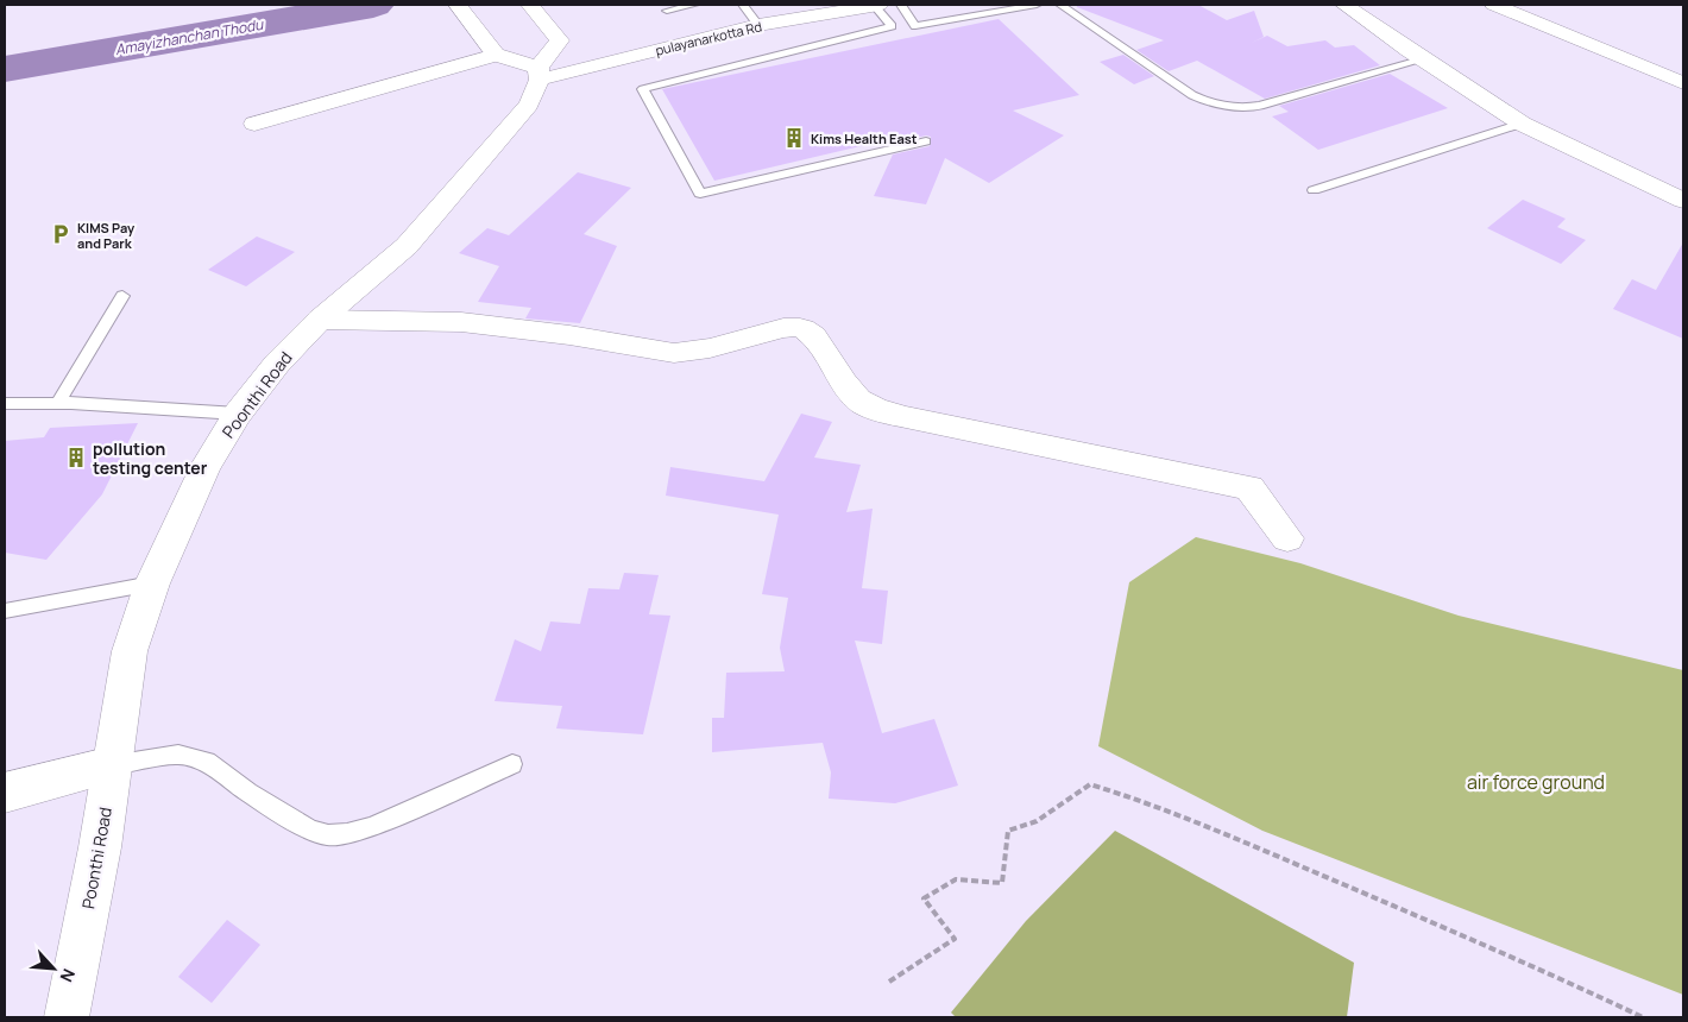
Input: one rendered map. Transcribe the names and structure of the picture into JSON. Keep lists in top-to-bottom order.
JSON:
{
  "streets": {
    "street": ["pulayanarkotta Rd", "Poonthi Road"]
  },
  "crossings": [
    ["pulayanarkotta Rd", "Poonthi Road"]
  ],
  "water": ["Amayizhanchan Thodu"],
  "parks": ["air force ground"],
  "places": {
    "building": ["Kims Health East", "pollution testing center"],
    "parking": ["KIMS Pay and Park"]
  },
  "north": "bottom right"
}
